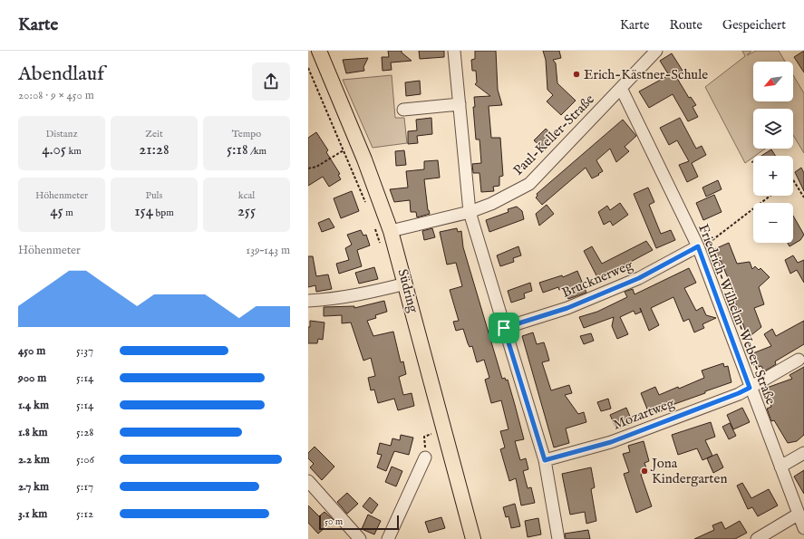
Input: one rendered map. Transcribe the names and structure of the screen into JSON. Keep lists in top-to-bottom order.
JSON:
{
  "streets": {
    "main road": ["Südring"],
    "street": [
      "Paul-Keller-Straße",
      "Brucknerweg",
      "Friedrich-Wilhelm-Weber-Straße",
      "Mozartweg"
    ]
  },
  "crossings": [
    ["Paul-Keller-Straße", "Südring"],
    ["Paul-Keller-Straße", "Friedrich-Wilhelm-Weber-Straße"],
    ["Brucknerweg", "Friedrich-Wilhelm-Weber-Straße"],
    ["Friedrich-Wilhelm-Weber-Straße", "Mozartweg"]
  ],
  "places": ["Erich-Kästner-Schule", "Jona Kindergarten"],
  "scale_bar": "50 m",
  "north": "bottom left",
  "page": {
    "header": "Karte",
    "nav": ["Karte", "Route", "Gespeichert"],
    "heading": ["Abendlauf", "20:08 · 9 × 450 m"],
    "map_buttons": ["+", "−"],
    "stats": [
      ["Distanz", "4.05 km"],
      ["Zeit", "21:28"],
      ["Tempo", "5:18 /km"],
      ["Höhenmeter", "45 m"],
      ["Puls", "154 bpm"],
      ["kcal", "255"]
    ],
    "chart": ["Höhenmeter", "139–143 m"],
    "list": [
      {
        "name": "450 m",
        "note": "5:37"
      },
      {
        "name": "900 m",
        "note": "5:14"
      },
      {
        "name": "1.4 km",
        "note": "5:14"
      },
      {
        "name": "1.8 km",
        "note": "5:28"
      },
      {
        "name": "2.2 km",
        "note": "5:06"
      },
      {
        "name": "2.7 km",
        "note": "5:17"
      },
      {
        "name": "3.1 km",
        "note": "5:12"
      }
    ],
    "scale": "50 m"
  }
}
